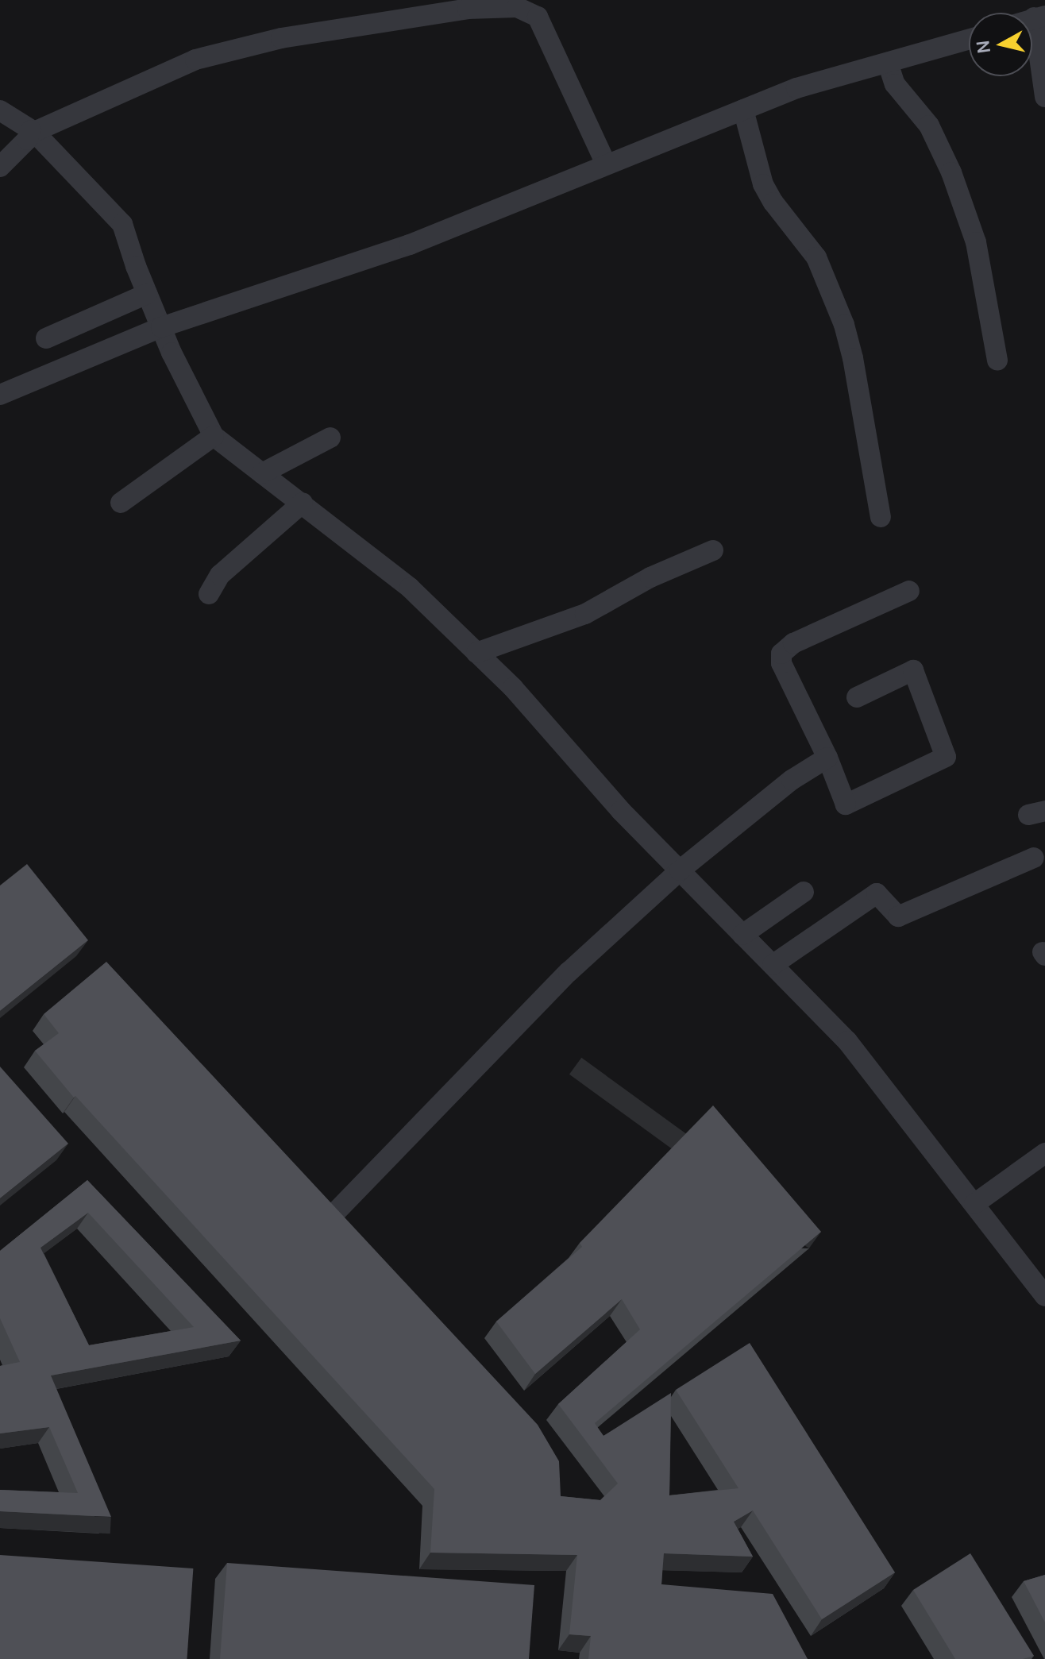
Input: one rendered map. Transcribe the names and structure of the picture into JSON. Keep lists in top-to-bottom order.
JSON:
{
  "north": "left"
}
